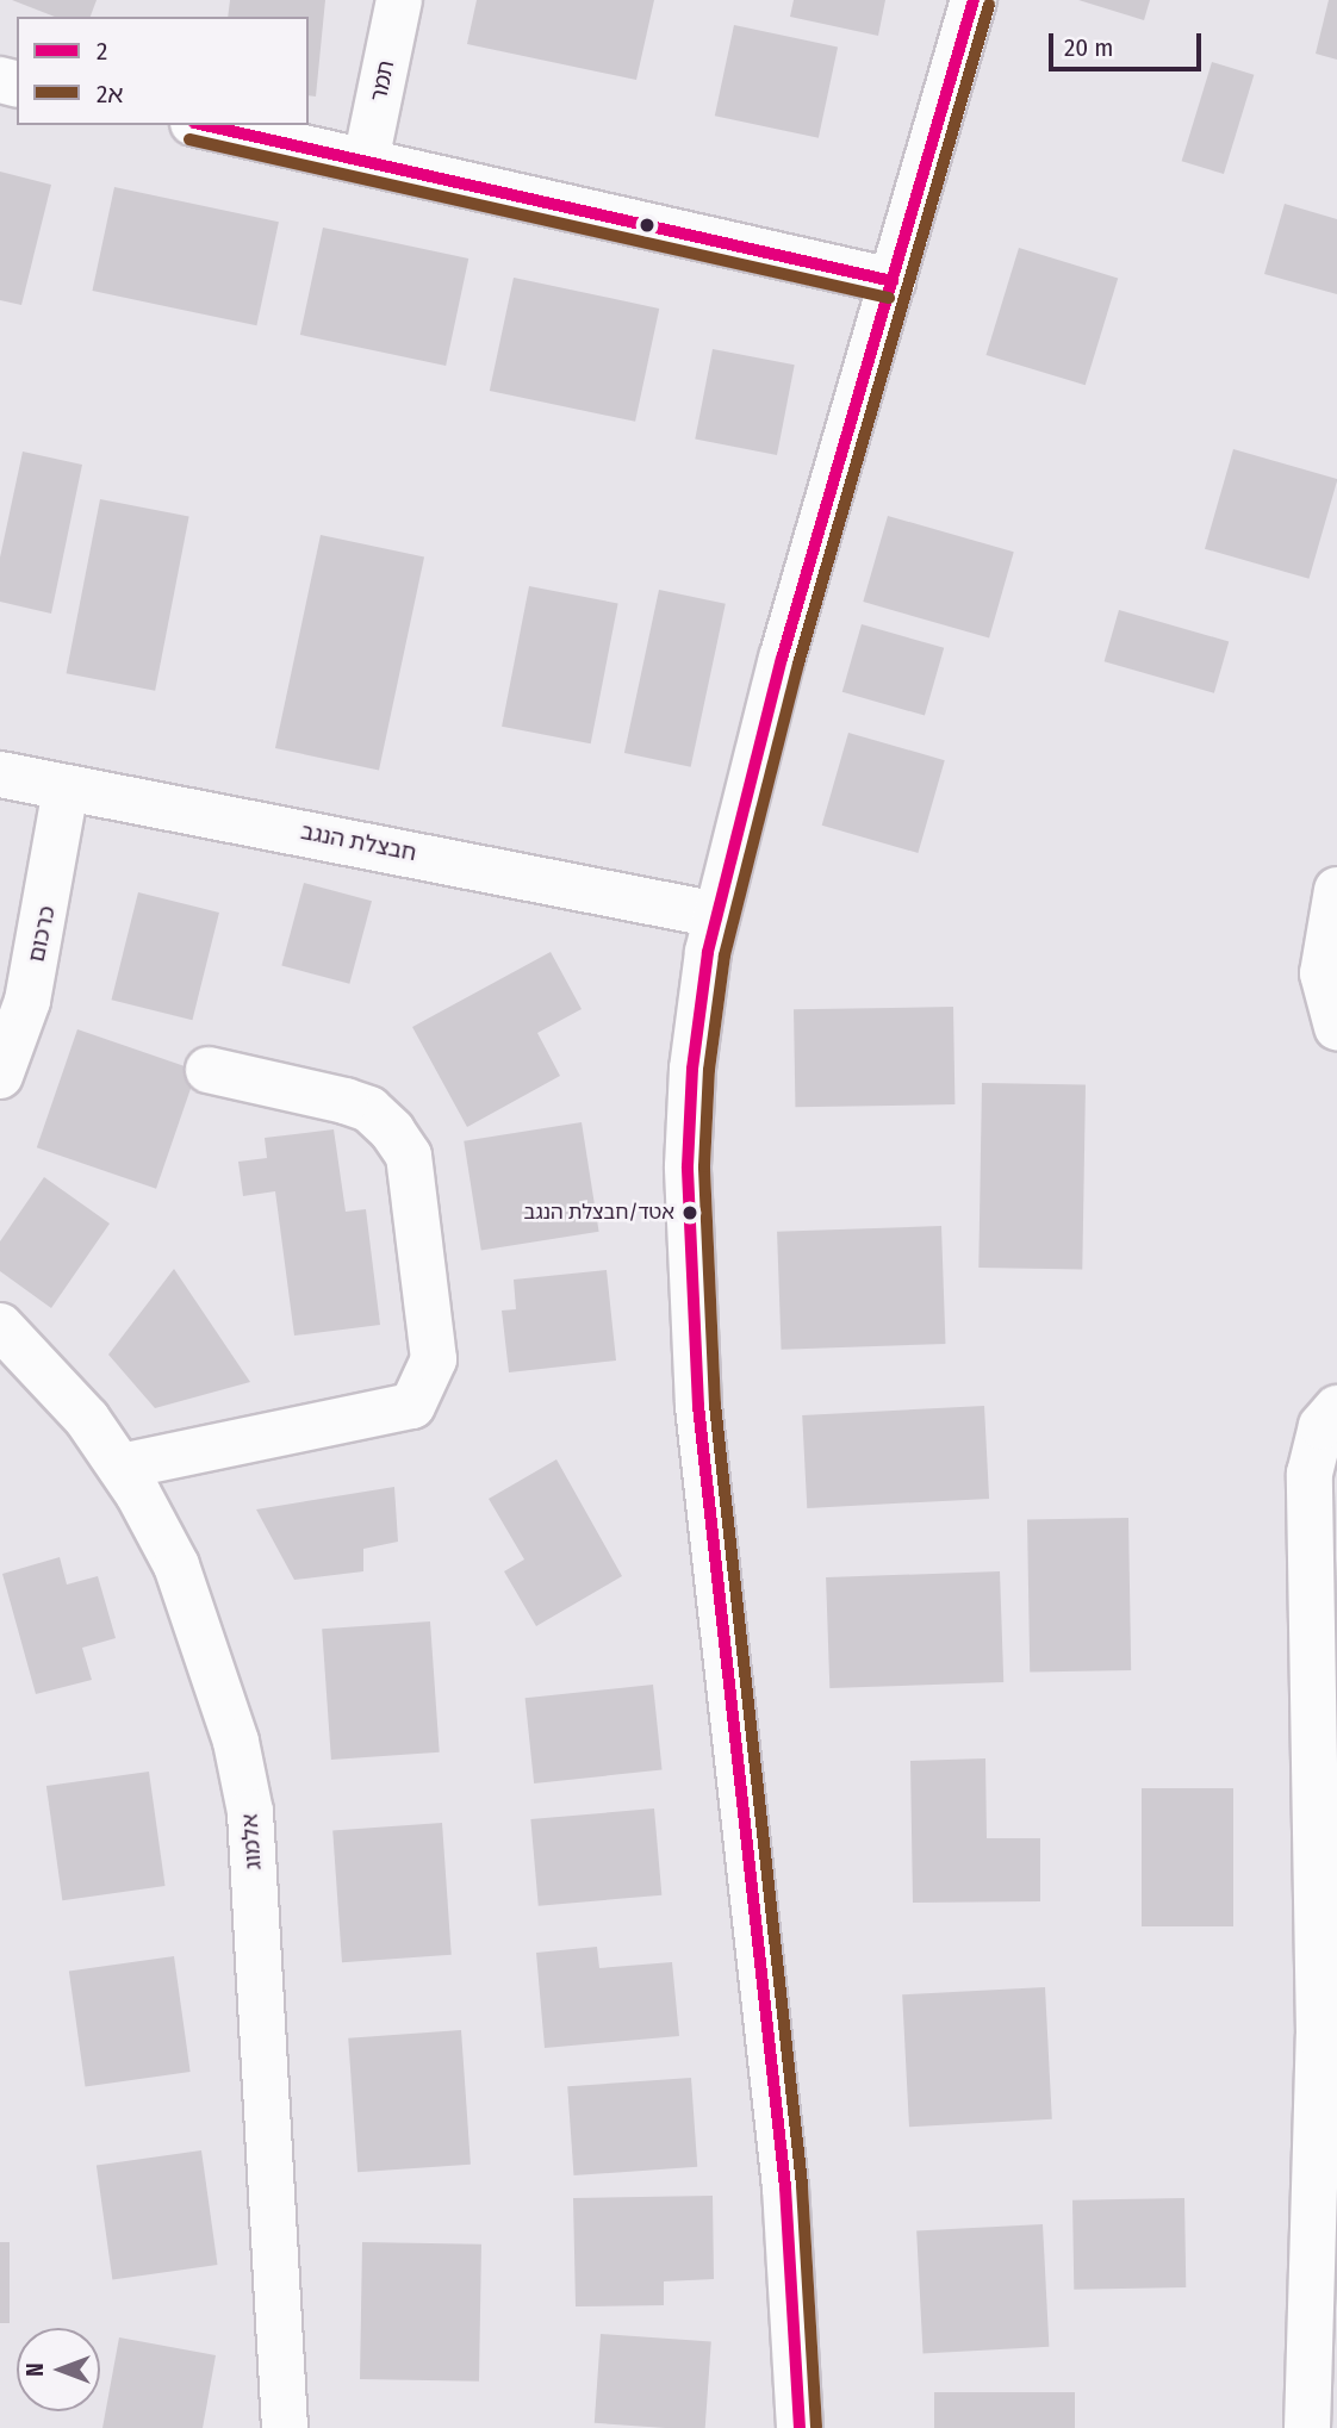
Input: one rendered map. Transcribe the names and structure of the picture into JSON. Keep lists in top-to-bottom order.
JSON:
{
  "streets": {
    "street": [
      "תמר",
      "חבצלת הנגב",
      "כרכום",
      "אלמוג"
    ]
  },
  "crossings": [
    ["חבצלת הנגב", "כרכום"]
  ],
  "places": ["אטד/חבצלת הנגב"],
  "lines": ["transit line 2", "transit line 2א"],
  "legend": ["2", "2א"],
  "scale_bar": "20 m",
  "north": "left"
}
